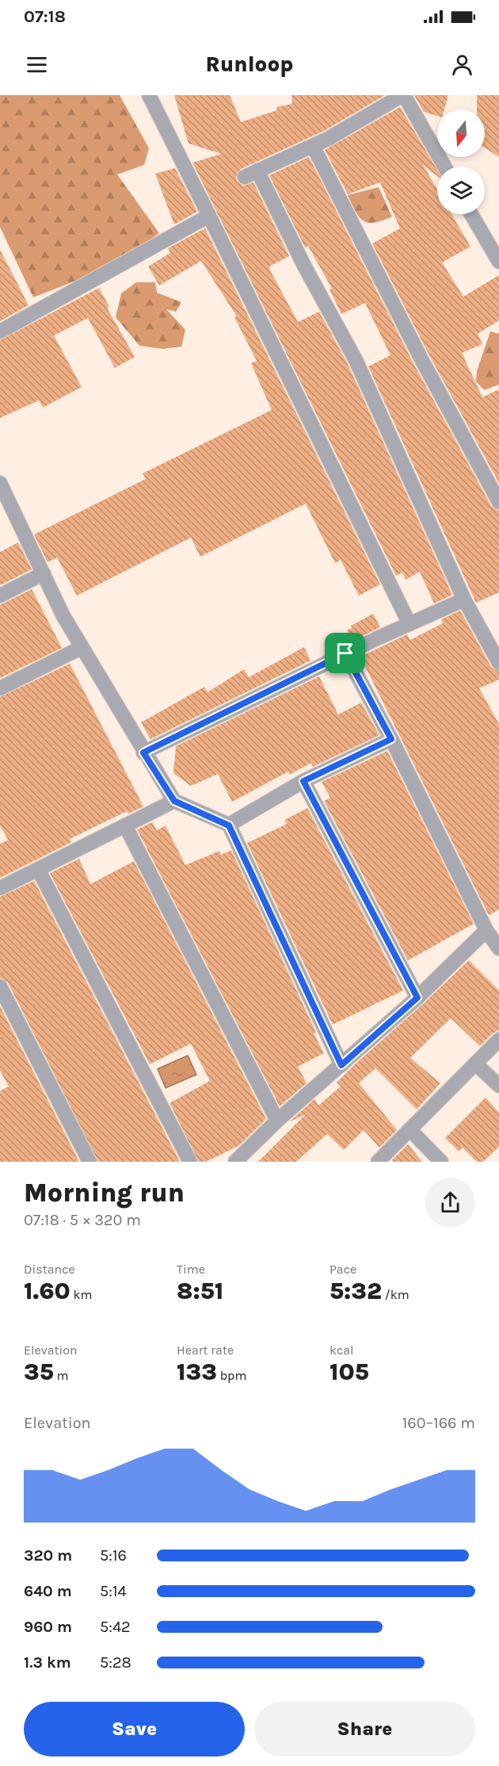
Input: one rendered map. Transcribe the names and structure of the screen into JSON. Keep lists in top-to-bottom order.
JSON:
{
  "north": "bottom",
  "page": {
    "status": "07:18",
    "header": "Runloop",
    "heading": ["Morning run", "07:18 · 5 × 320 m"],
    "stats": [
      ["Distance", "1.60 km"],
      ["Time", "8:51"],
      ["Pace", "5:32 /km"],
      ["Elevation", "35 m"],
      ["Heart rate", "133 bpm"],
      ["kcal", "105"]
    ],
    "chart": ["Elevation", "160–166 m"],
    "list": [
      {
        "name": "320 m",
        "note": "5:16"
      },
      {
        "name": "640 m",
        "note": "5:14"
      },
      {
        "name": "960 m",
        "note": "5:42"
      },
      {
        "name": "1.3 km",
        "note": "5:28"
      }
    ],
    "buttons": ["Save", "Share"]
  }
}
